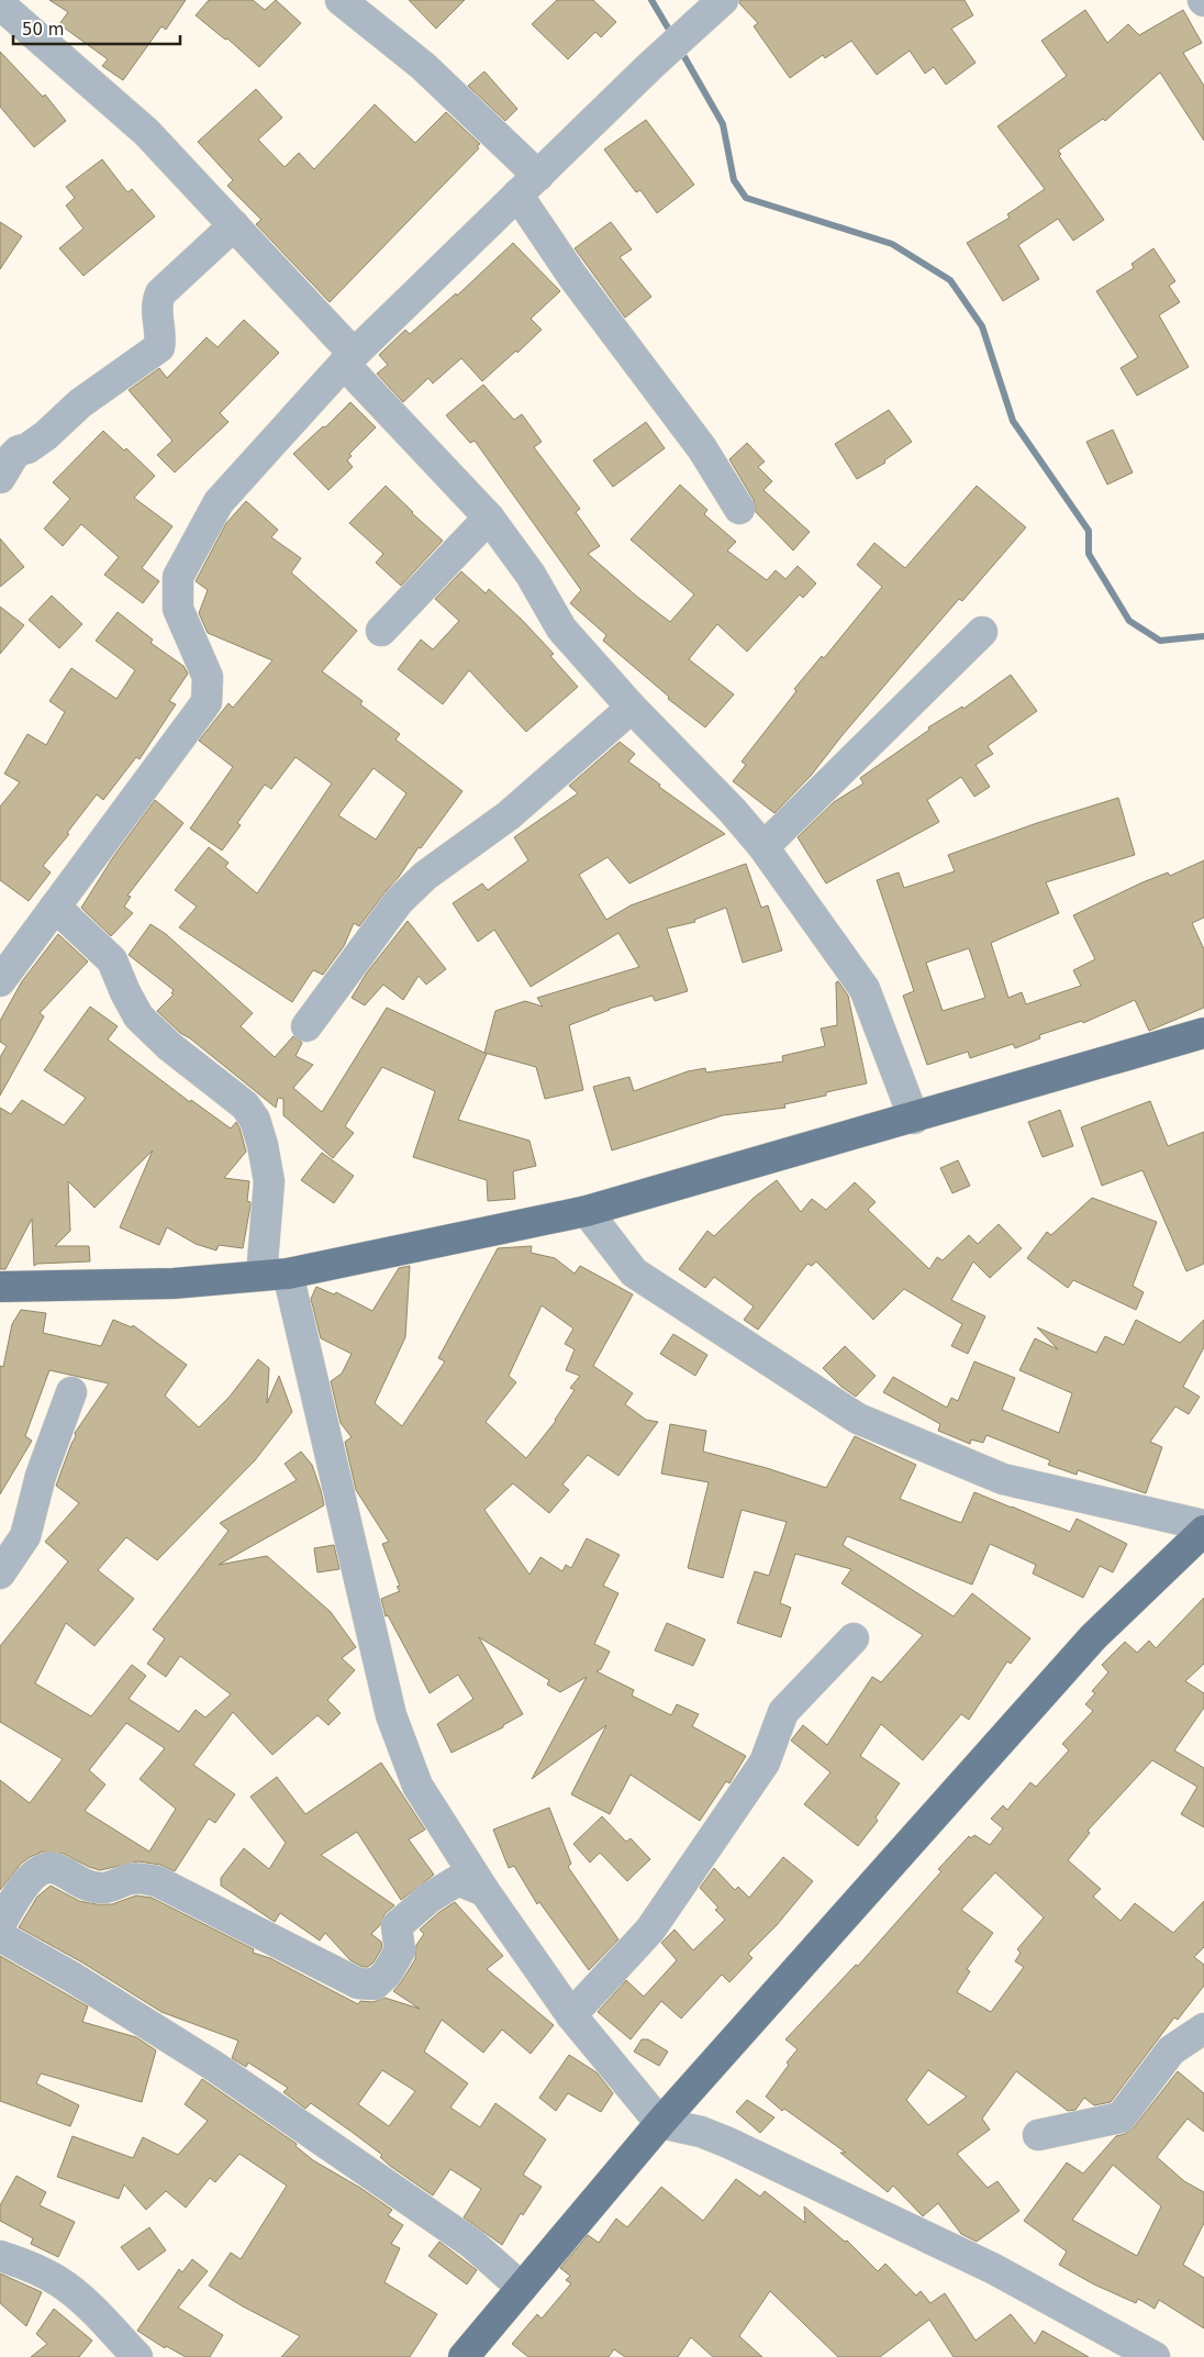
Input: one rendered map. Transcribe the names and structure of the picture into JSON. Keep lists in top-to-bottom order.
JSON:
{
  "scale_bar": "50 m"
}
